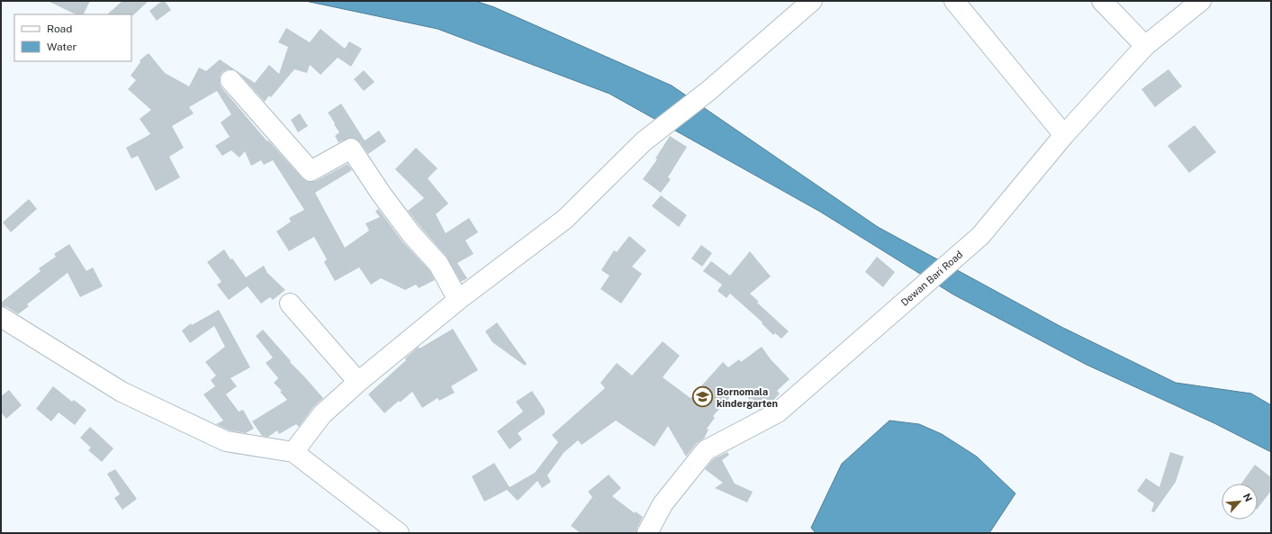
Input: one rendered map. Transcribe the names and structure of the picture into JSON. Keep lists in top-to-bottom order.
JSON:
{
  "streets": {
    "street": ["Dewan Bari Road"]
  },
  "places": {
    "school or university": ["Bornomala kindergarten"]
  },
  "legend": ["Road", "Water"],
  "north": "top right"
}
